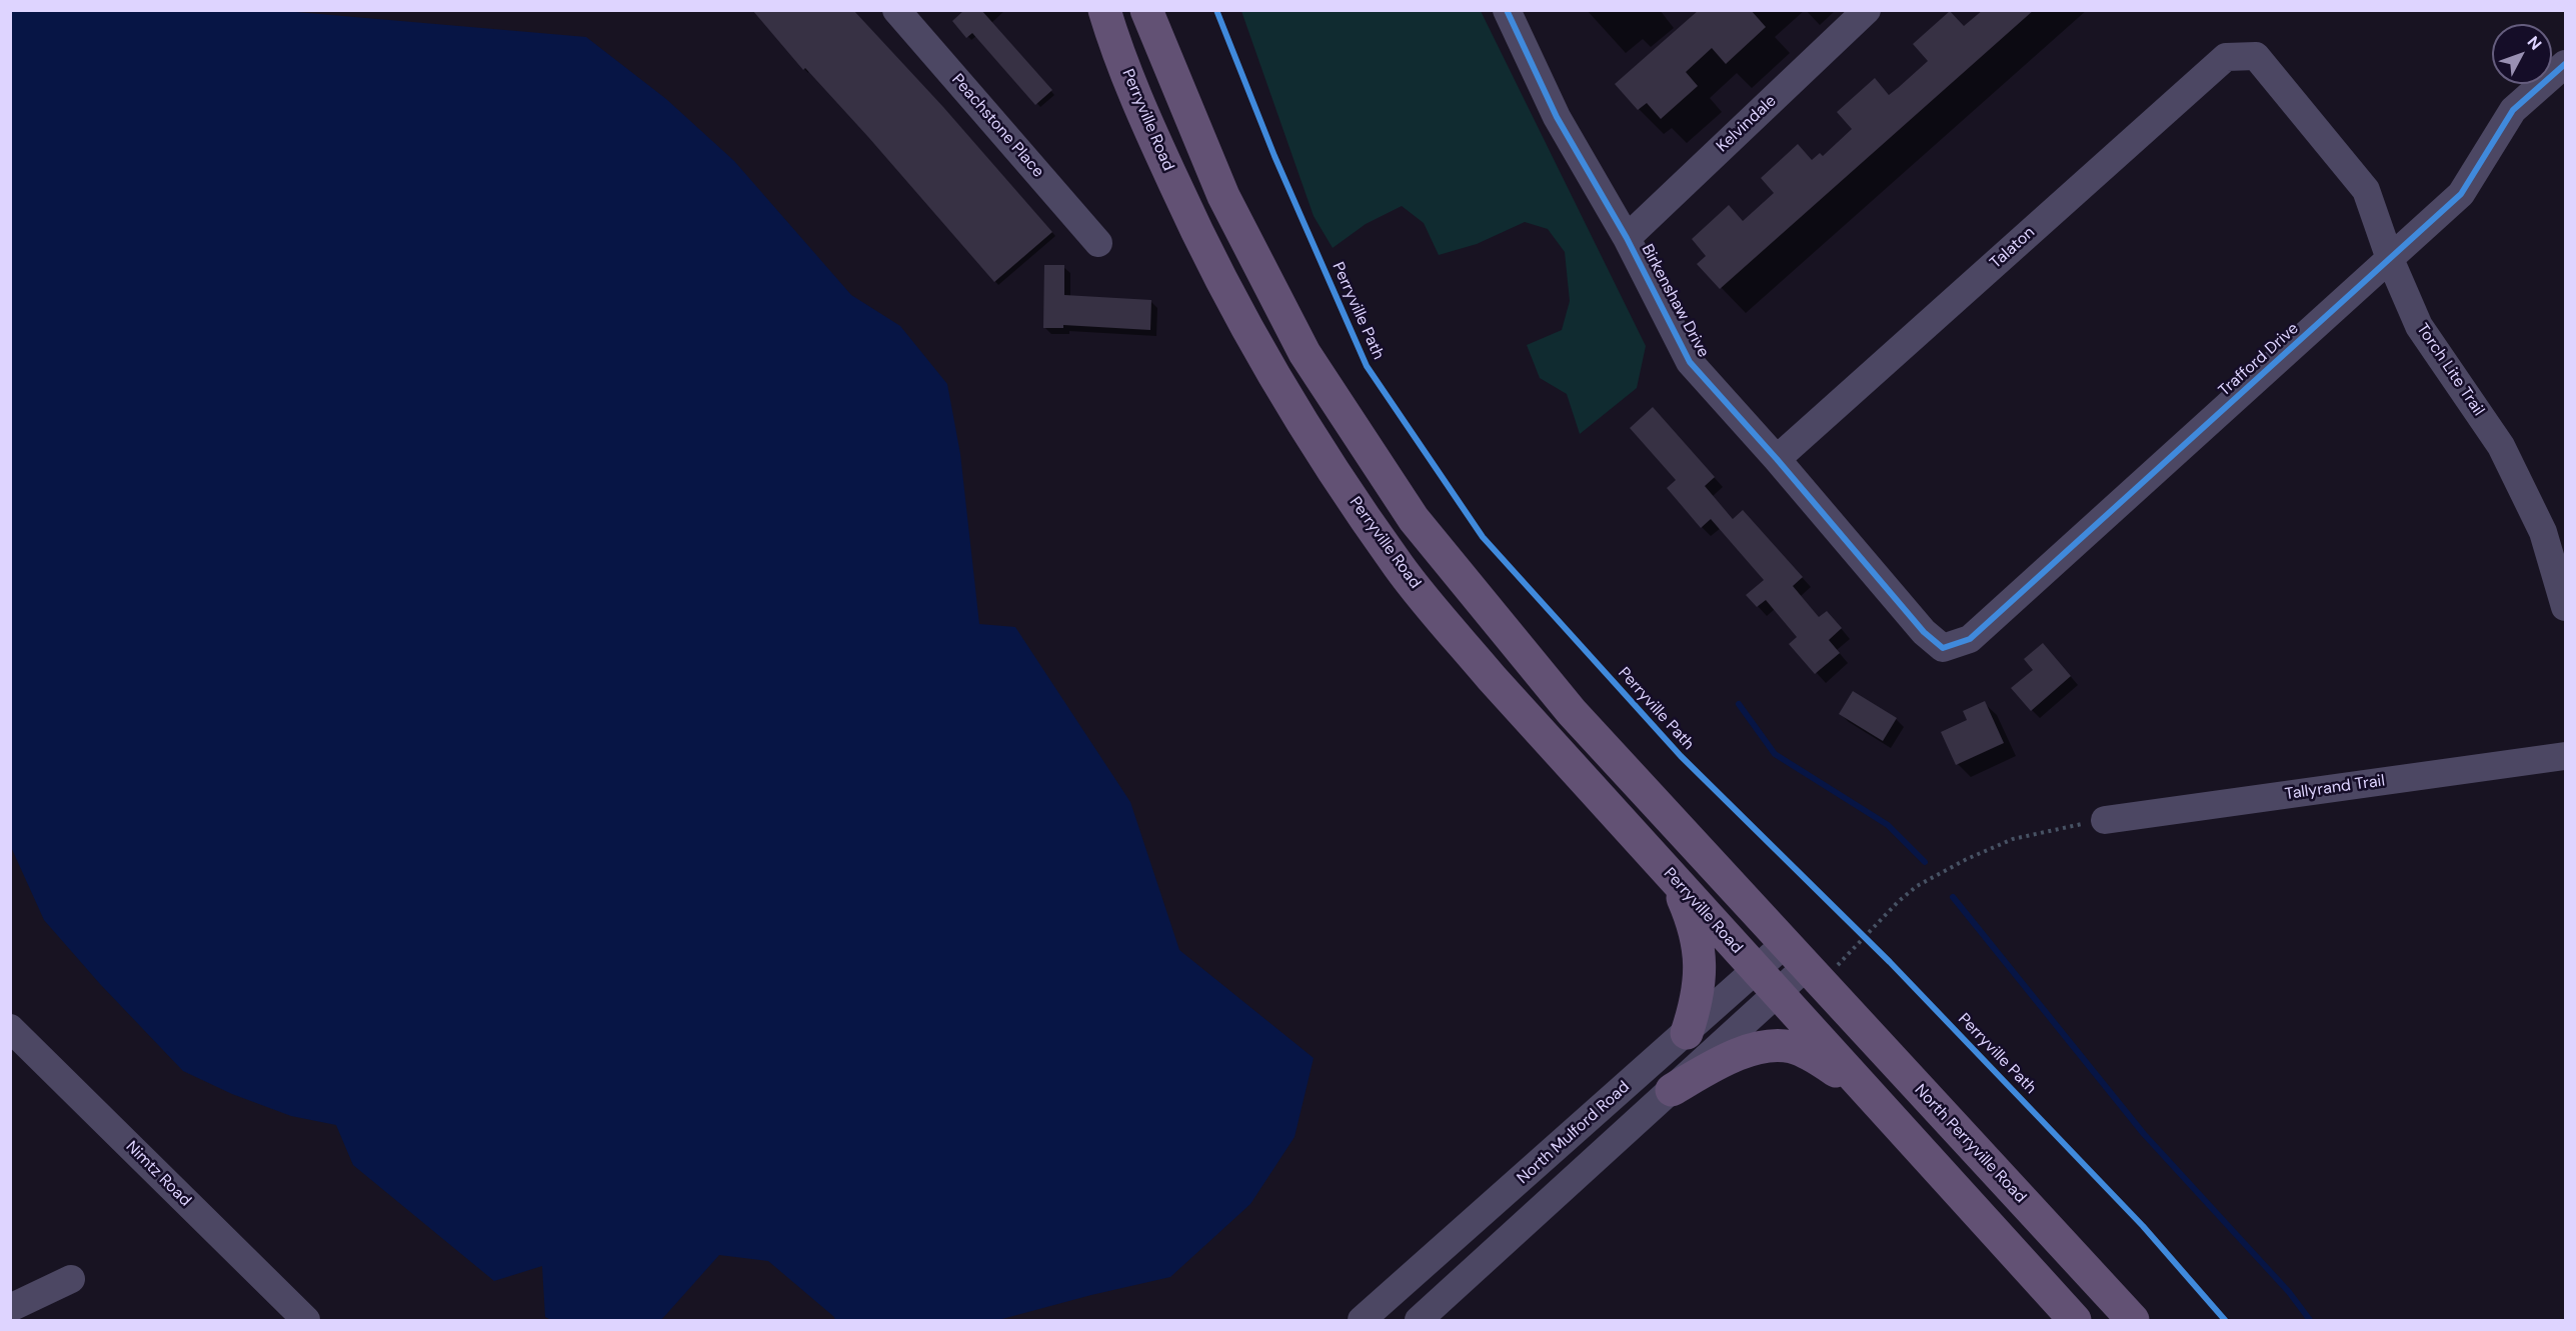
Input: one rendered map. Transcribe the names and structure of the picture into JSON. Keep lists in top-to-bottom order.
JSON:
{
  "streets": {
    "main road": ["Perryville Road", "North Perryville Road"],
    "street": [
      "Kelvindale",
      "Peachstone Place",
      "Talaton",
      "Birkenshaw Drive",
      "Trafford Drive",
      "Torch Lite Trail",
      "Tallyrand Trail",
      "North Mulford Road",
      "Nimtz Road"
    ],
    "cycle path": ["Perryville Path"]
  },
  "crossings": [
    ["Perryville Road", "North Mulford Road"],
    ["Kelvindale", "Birkenshaw Drive"],
    ["Talaton", "Birkenshaw Drive"],
    ["Talaton", "Torch Lite Trail"],
    ["Birkenshaw Drive", "Trafford Drive"],
    ["Trafford Drive", "Torch Lite Trail"],
    ["North Mulford Road", "North Perryville Road"]
  ],
  "north": "top right"
}
